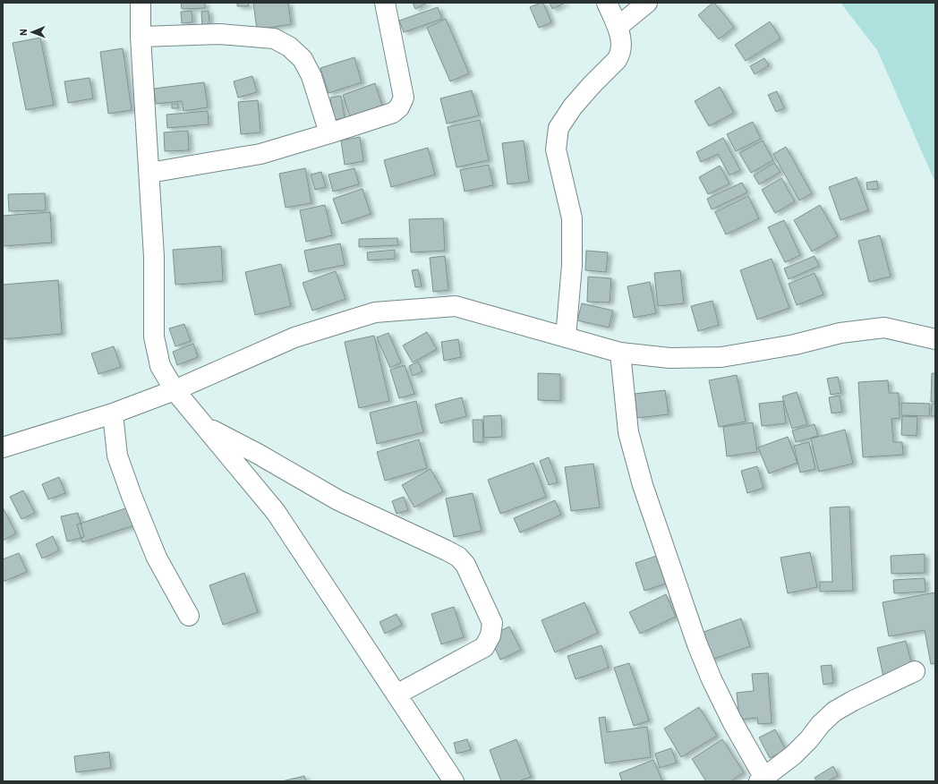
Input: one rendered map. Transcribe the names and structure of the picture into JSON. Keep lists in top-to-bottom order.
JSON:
{
  "north": "left"
}
